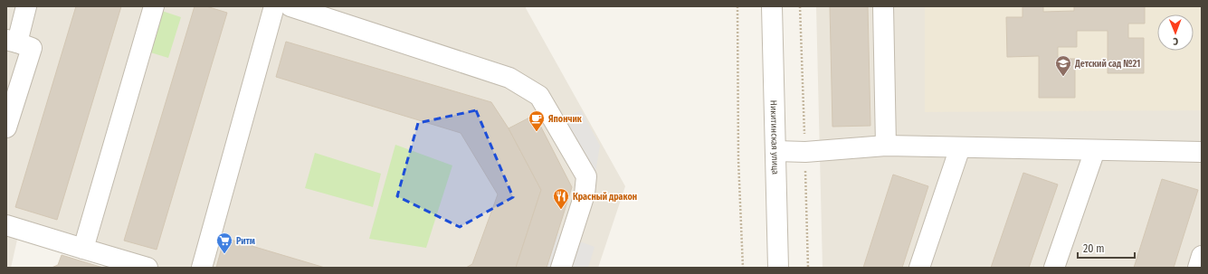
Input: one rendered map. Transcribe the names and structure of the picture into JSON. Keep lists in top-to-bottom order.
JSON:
{
  "streets": {
    "street": ["Никитинская улица"]
  },
  "places": {
    "school or university": ["Детский сад №21"],
    "cafe": ["Япончик"],
    "restaurant": ["Красный дракон"],
    "supermarket": ["Ритм"]
  },
  "scale_bar": "20 m",
  "north": "bottom"
}
